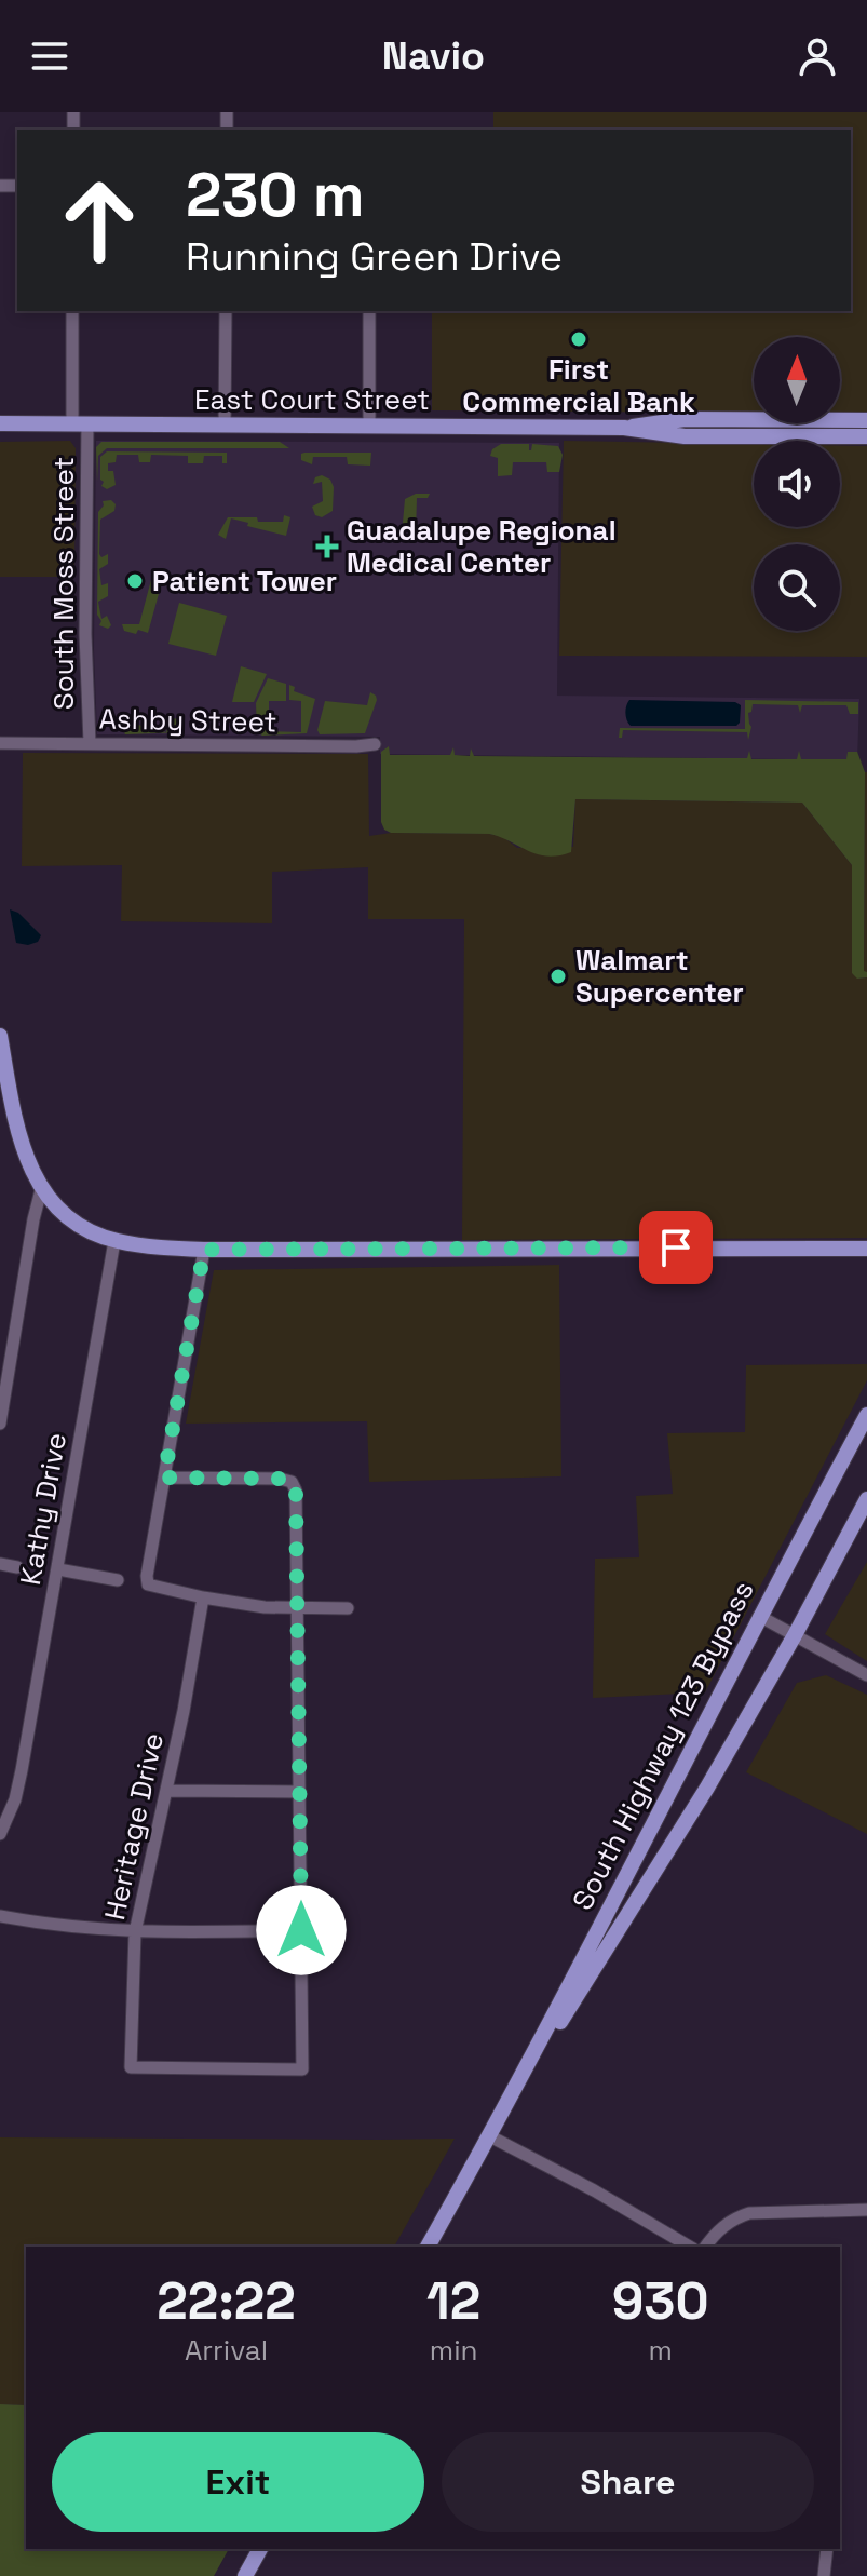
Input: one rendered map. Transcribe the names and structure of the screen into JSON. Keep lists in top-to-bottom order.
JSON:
{
  "streets": {
    "main road": ["East Court Street", "South Highway 123 Bypass"],
    "street": [
      "South Moss Street",
      "Ashby Street",
      "Kathy Drive",
      "Heritage Drive"
    ]
  },
  "crossings": [
    ["East Court Street", "South Moss Street"],
    ["South Moss Street", "Ashby Street"]
  ],
  "places": {
    "other": ["First Commercial Bank", "Patient Tower", "Walmart Supercenter"],
    "health": ["Guadalupe Regional Medical Center"]
  },
  "north": "top",
  "page": {
    "header": "Navio",
    "turn": ["230 m", "Running Green Drive"],
    "eta": [
      "22:22",
      "Arrival",
      "12",
      "min",
      "930",
      "m"
    ],
    "buttons": ["Exit", "Share"]
  }
}
